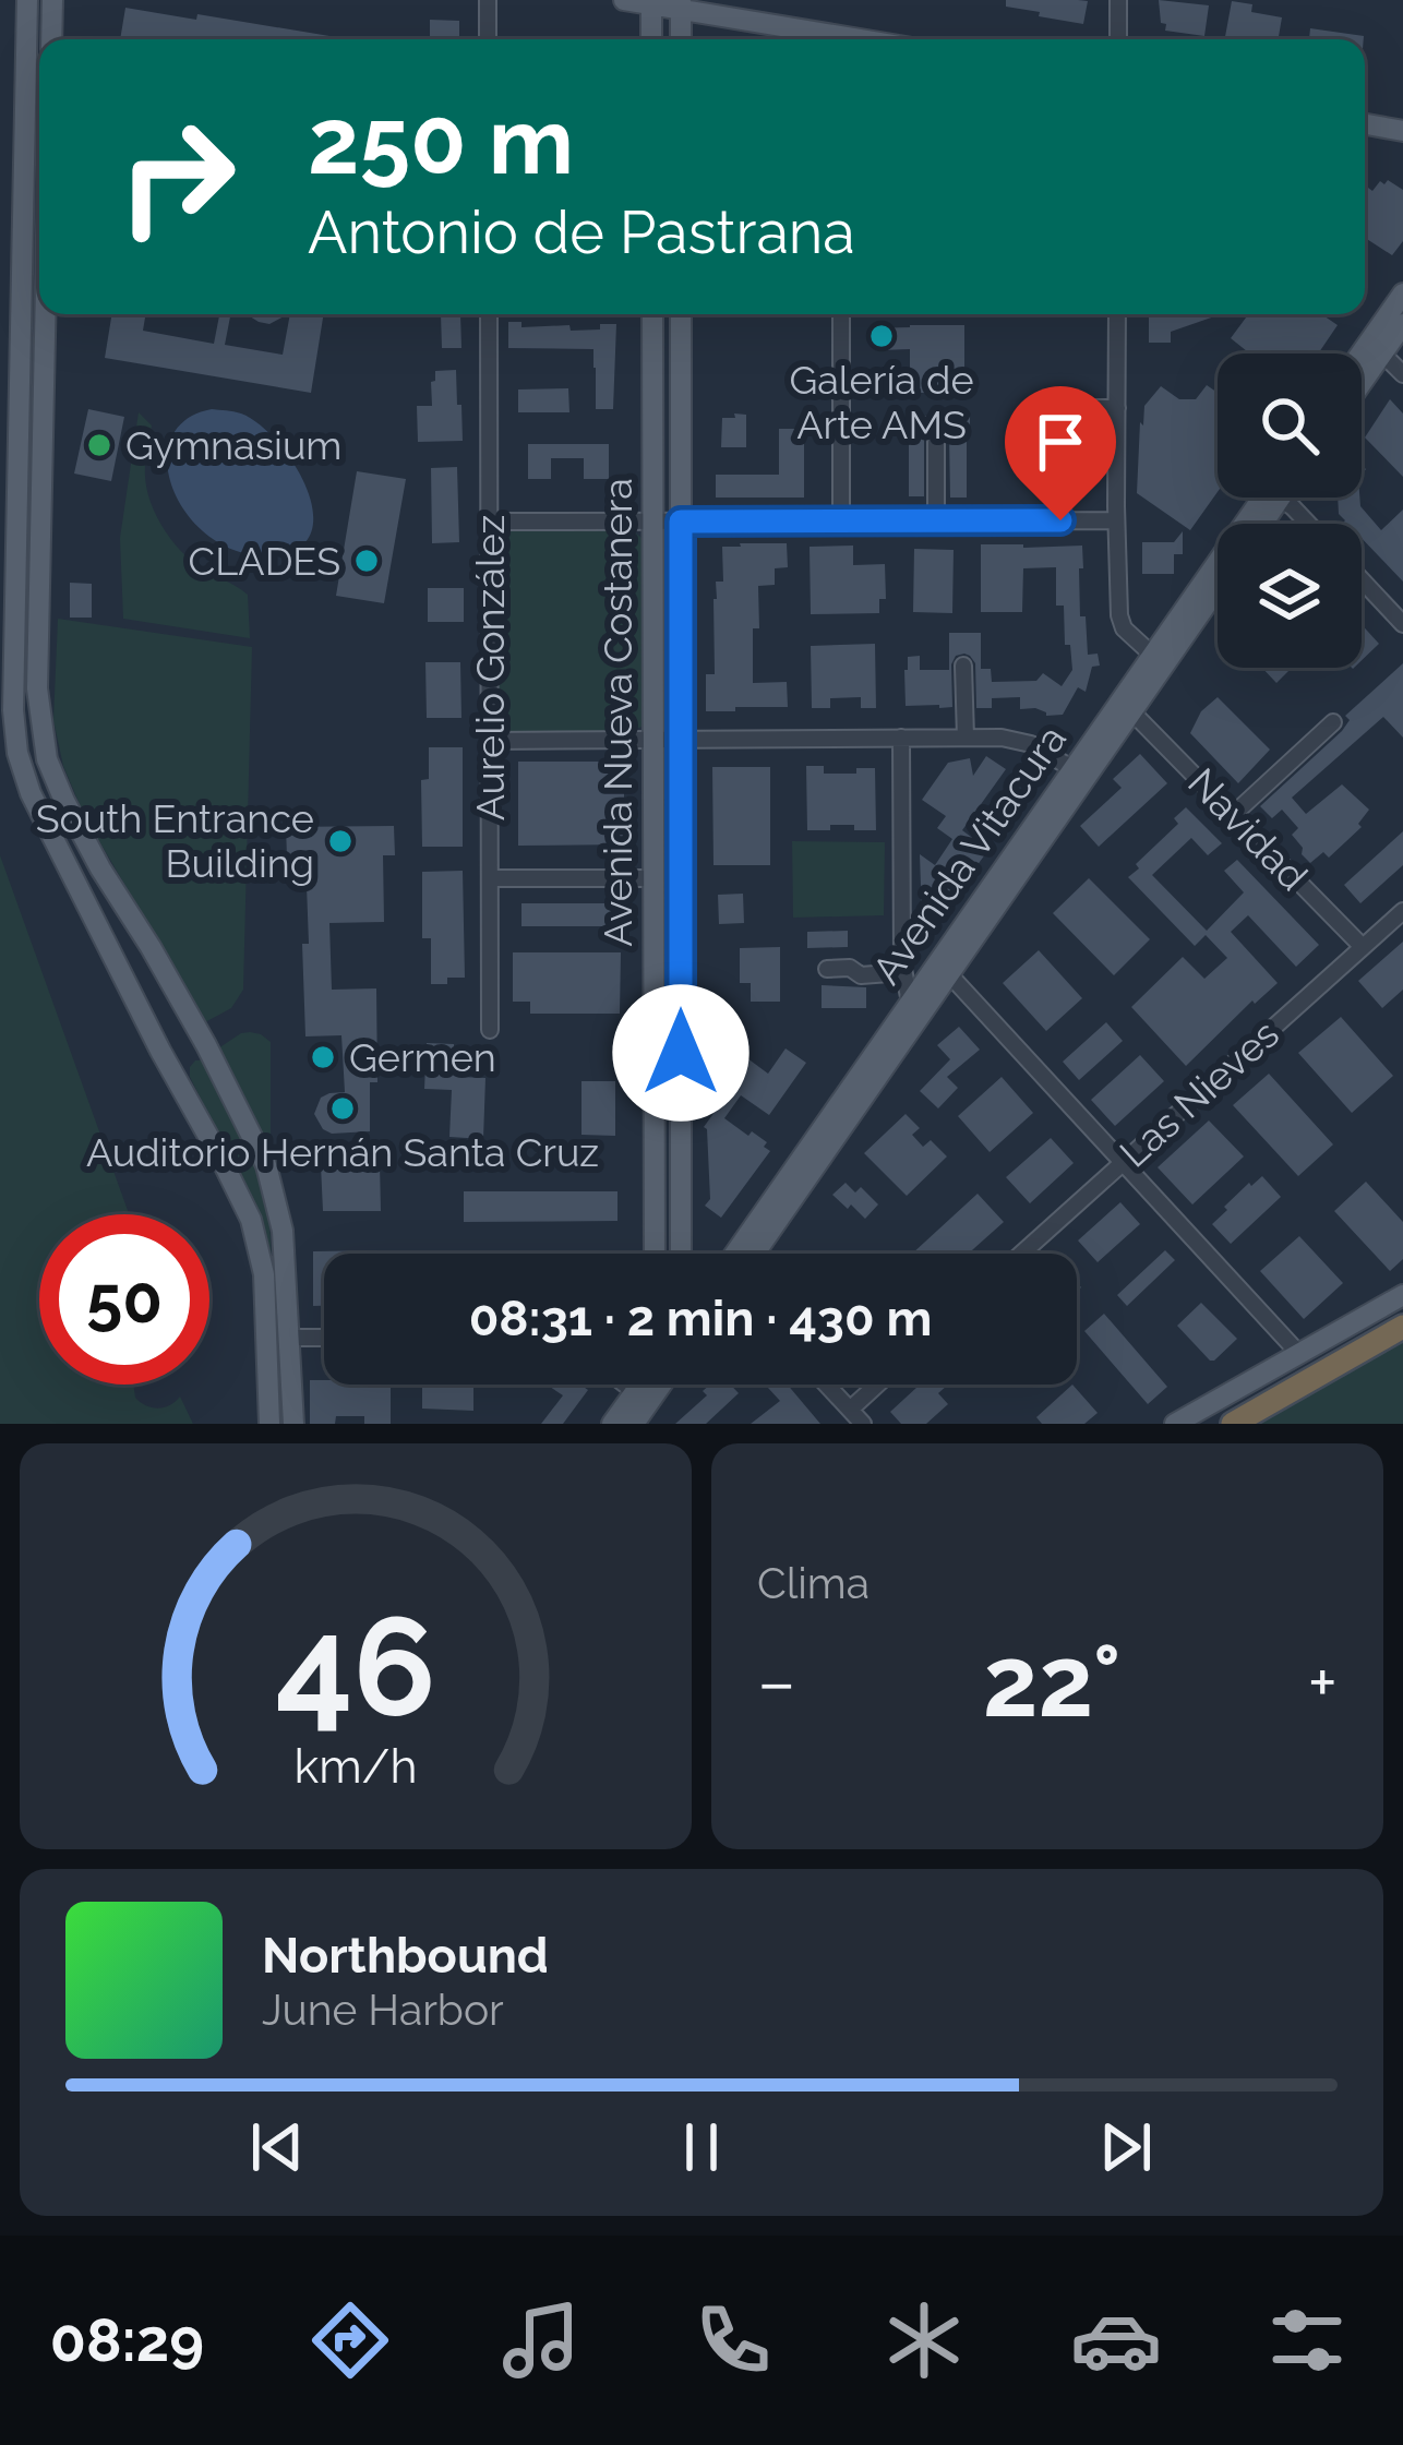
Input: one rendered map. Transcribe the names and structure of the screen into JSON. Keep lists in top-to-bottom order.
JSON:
{
  "streets": {
    "main road": ["Avenida Nueva Costanera", "Avenida Vitacura"],
    "street": ["Aurelio González", "Navidad", "Las Nieves"]
  },
  "crossings": [
    ["Navidad", "Avenida Vitacura"],
    ["Navidad", "Las Nieves"]
  ],
  "places": [
    "Galería de Arte AMS",
    "Gymnasium",
    "CLADES",
    "South Entrance Building",
    "Germen",
    "Auditorio Hernán Santa Cruz"
  ],
  "page": {
    "turn": ["250 m", "Antonio de Pastrana"],
    "limit": "50",
    "trip": "08:31 · 2 min · 430 m",
    "tile": "Clima",
    "heat": ["−", "22°", "+"],
    "song": ["Northbound", "June Harbor"],
    "tabs": "08:29",
    "gauge": ["46", "km/h"]
  }
}
